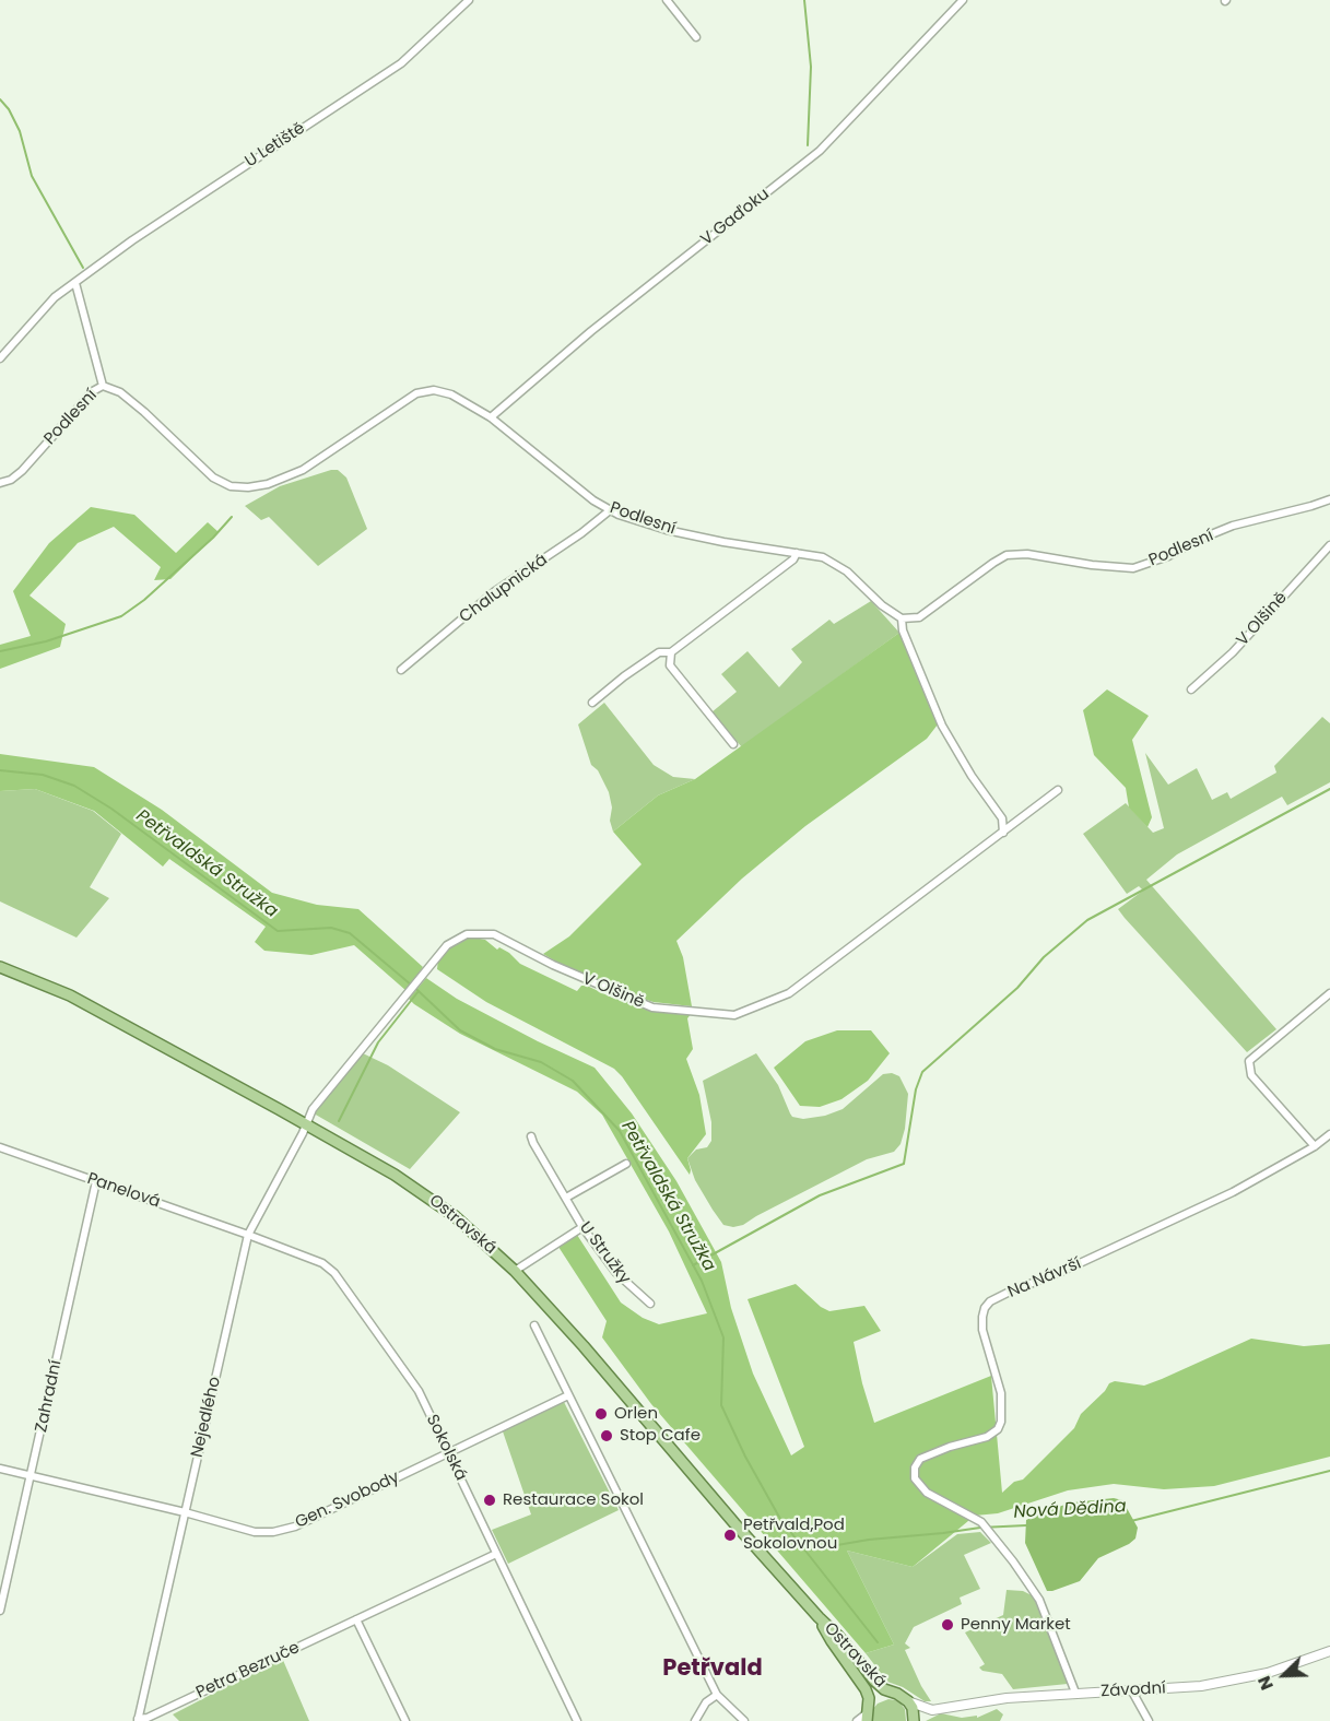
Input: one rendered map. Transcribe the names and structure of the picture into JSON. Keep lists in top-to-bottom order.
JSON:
{
  "streets": {
    "main road": ["Ostravská"],
    "street": [
      "U Letiště",
      "V Gaďoku",
      "Podlesní",
      "Chalupnická",
      "V Olšině",
      "Panelová",
      "U Stružky",
      "Na Návrší",
      "Zahradní",
      "Nejedlého",
      "Sokolská",
      "Gen. Svobody",
      "Petra Bezruče",
      "Závodní"
    ]
  },
  "crossings": [
    ["V Gaďoku", "Podlesní"],
    ["Podlesní", "Chalupnická"],
    ["V Olšině", "Ostravská"],
    ["V Olšině", "Nejedlého"],
    ["Panelová", "Zahradní"],
    ["Panelová", "Nejedlého"],
    ["Panelová", "Sokolská"],
    ["Ostravská", "Nejedlého"],
    ["Ostravská", "Závodní"],
    ["Na Návrší", "Závodní"],
    ["Zahradní", "Gen. Svobody"],
    ["Nejedlého", "Sokolská"],
    ["Nejedlého", "Gen. Svobody"],
    ["Nejedlého", "Petra Bezruče"],
    ["Sokolská", "Gen. Svobody"],
    ["Sokolská", "Petra Bezruče"]
  ],
  "districts": ["Petřvald"],
  "water": ["Petřvaldská Stružka", "Nová Dědina"],
  "places": [
    "Orlen",
    "Stop Cafe",
    "Restaurace Sokol",
    "Petřvald,Pod Sokolovnou",
    "Penny Market"
  ],
  "north": "bottom left"
}
